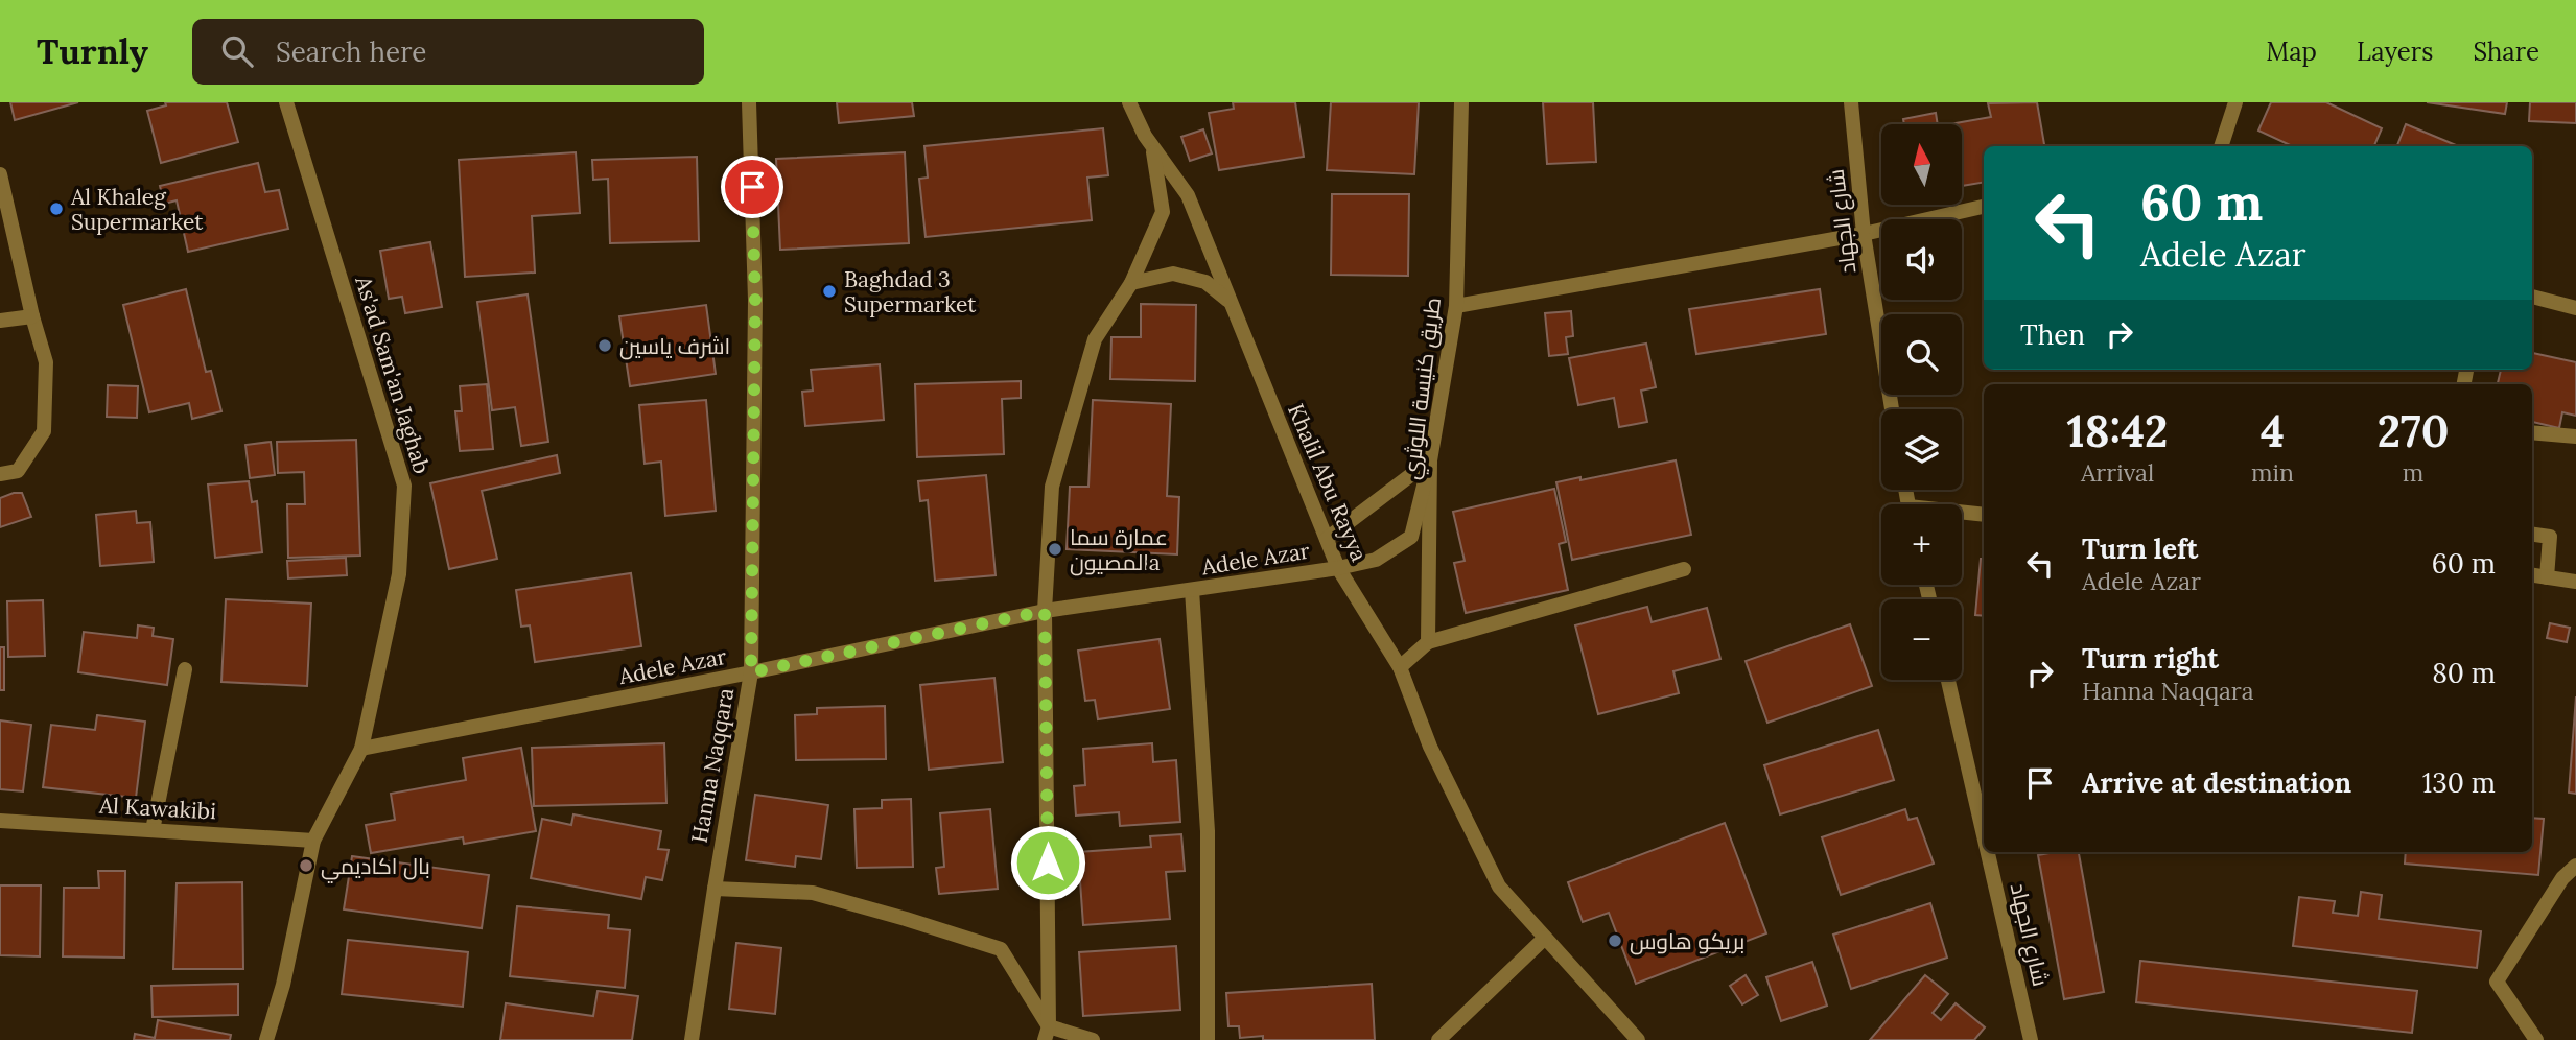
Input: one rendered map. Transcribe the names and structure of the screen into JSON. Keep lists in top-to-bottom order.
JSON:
{
  "streets": {
    "street": [
      "شارع الجهاد",
      "As'ad Sam'an Jaghab",
      "طريق كنيسة اللوثري",
      "Khalil Abu Rayya",
      "Adele Azar",
      "Hanna Naqqara",
      "Al Kawakibi"
    ]
  },
  "crossings": [
    ["As'ad Sam'an Jaghab", "Adele Azar"],
    ["As'ad Sam'an Jaghab", "Al Kawakibi"],
    ["طريق كنيسة اللوثري", "Adele Azar"],
    ["Khalil Abu Rayya", "Adele Azar"],
    ["Adele Azar", "Hanna Naqqara"]
  ],
  "places": [
    "Al Khaleg Supermarket",
    "Baghdad 3 Supermarket",
    "اشرف ياسين",
    "عمارة سما المصيونa",
    "بال اكاديمي",
    "بريكو هاوس"
  ],
  "north": "top",
  "page": {
    "header": "Turnly",
    "search": "Search here",
    "nav": ["Map", "Layers", "Share"],
    "map_buttons": ["+", "−"],
    "turn": ["60 m", "Adele Azar"],
    "then": "Then",
    "eta": [
      "18:42",
      "Arrival",
      "4",
      "min",
      "270",
      "m"
    ],
    "list": [
      {
        "name": "Turn left",
        "note": "Adele Azar",
        "value": "60 m"
      },
      {
        "name": "Turn right",
        "note": "Hanna Naqqara",
        "value": "80 m"
      },
      {
        "name": "Arrive at destination",
        "value": "130 m"
      }
    ]
  }
}
